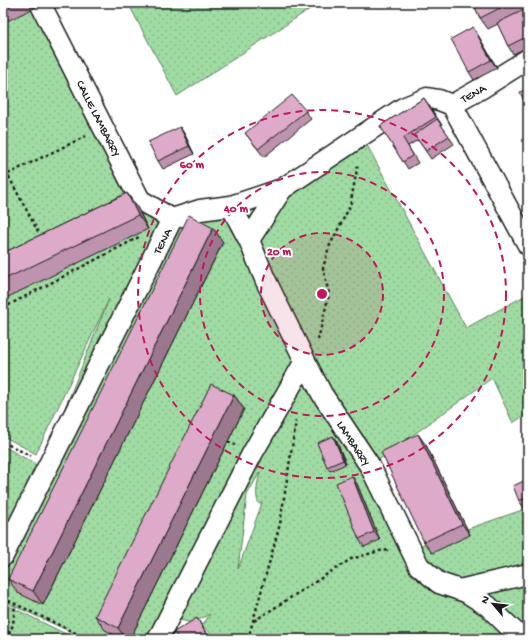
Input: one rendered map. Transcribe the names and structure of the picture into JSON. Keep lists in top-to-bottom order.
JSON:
{
  "streets": {
    "street": ["TENA", "CALLE LAMBARRY", "LAMBARRY"]
  },
  "crossings": [
    ["TENA", "CALLE LAMBARRY"],
    ["TENA", "LAMBARRY"]
  ],
  "north": "top left",
  "rings": ["60 m", "40 m", "20 m"]
}
